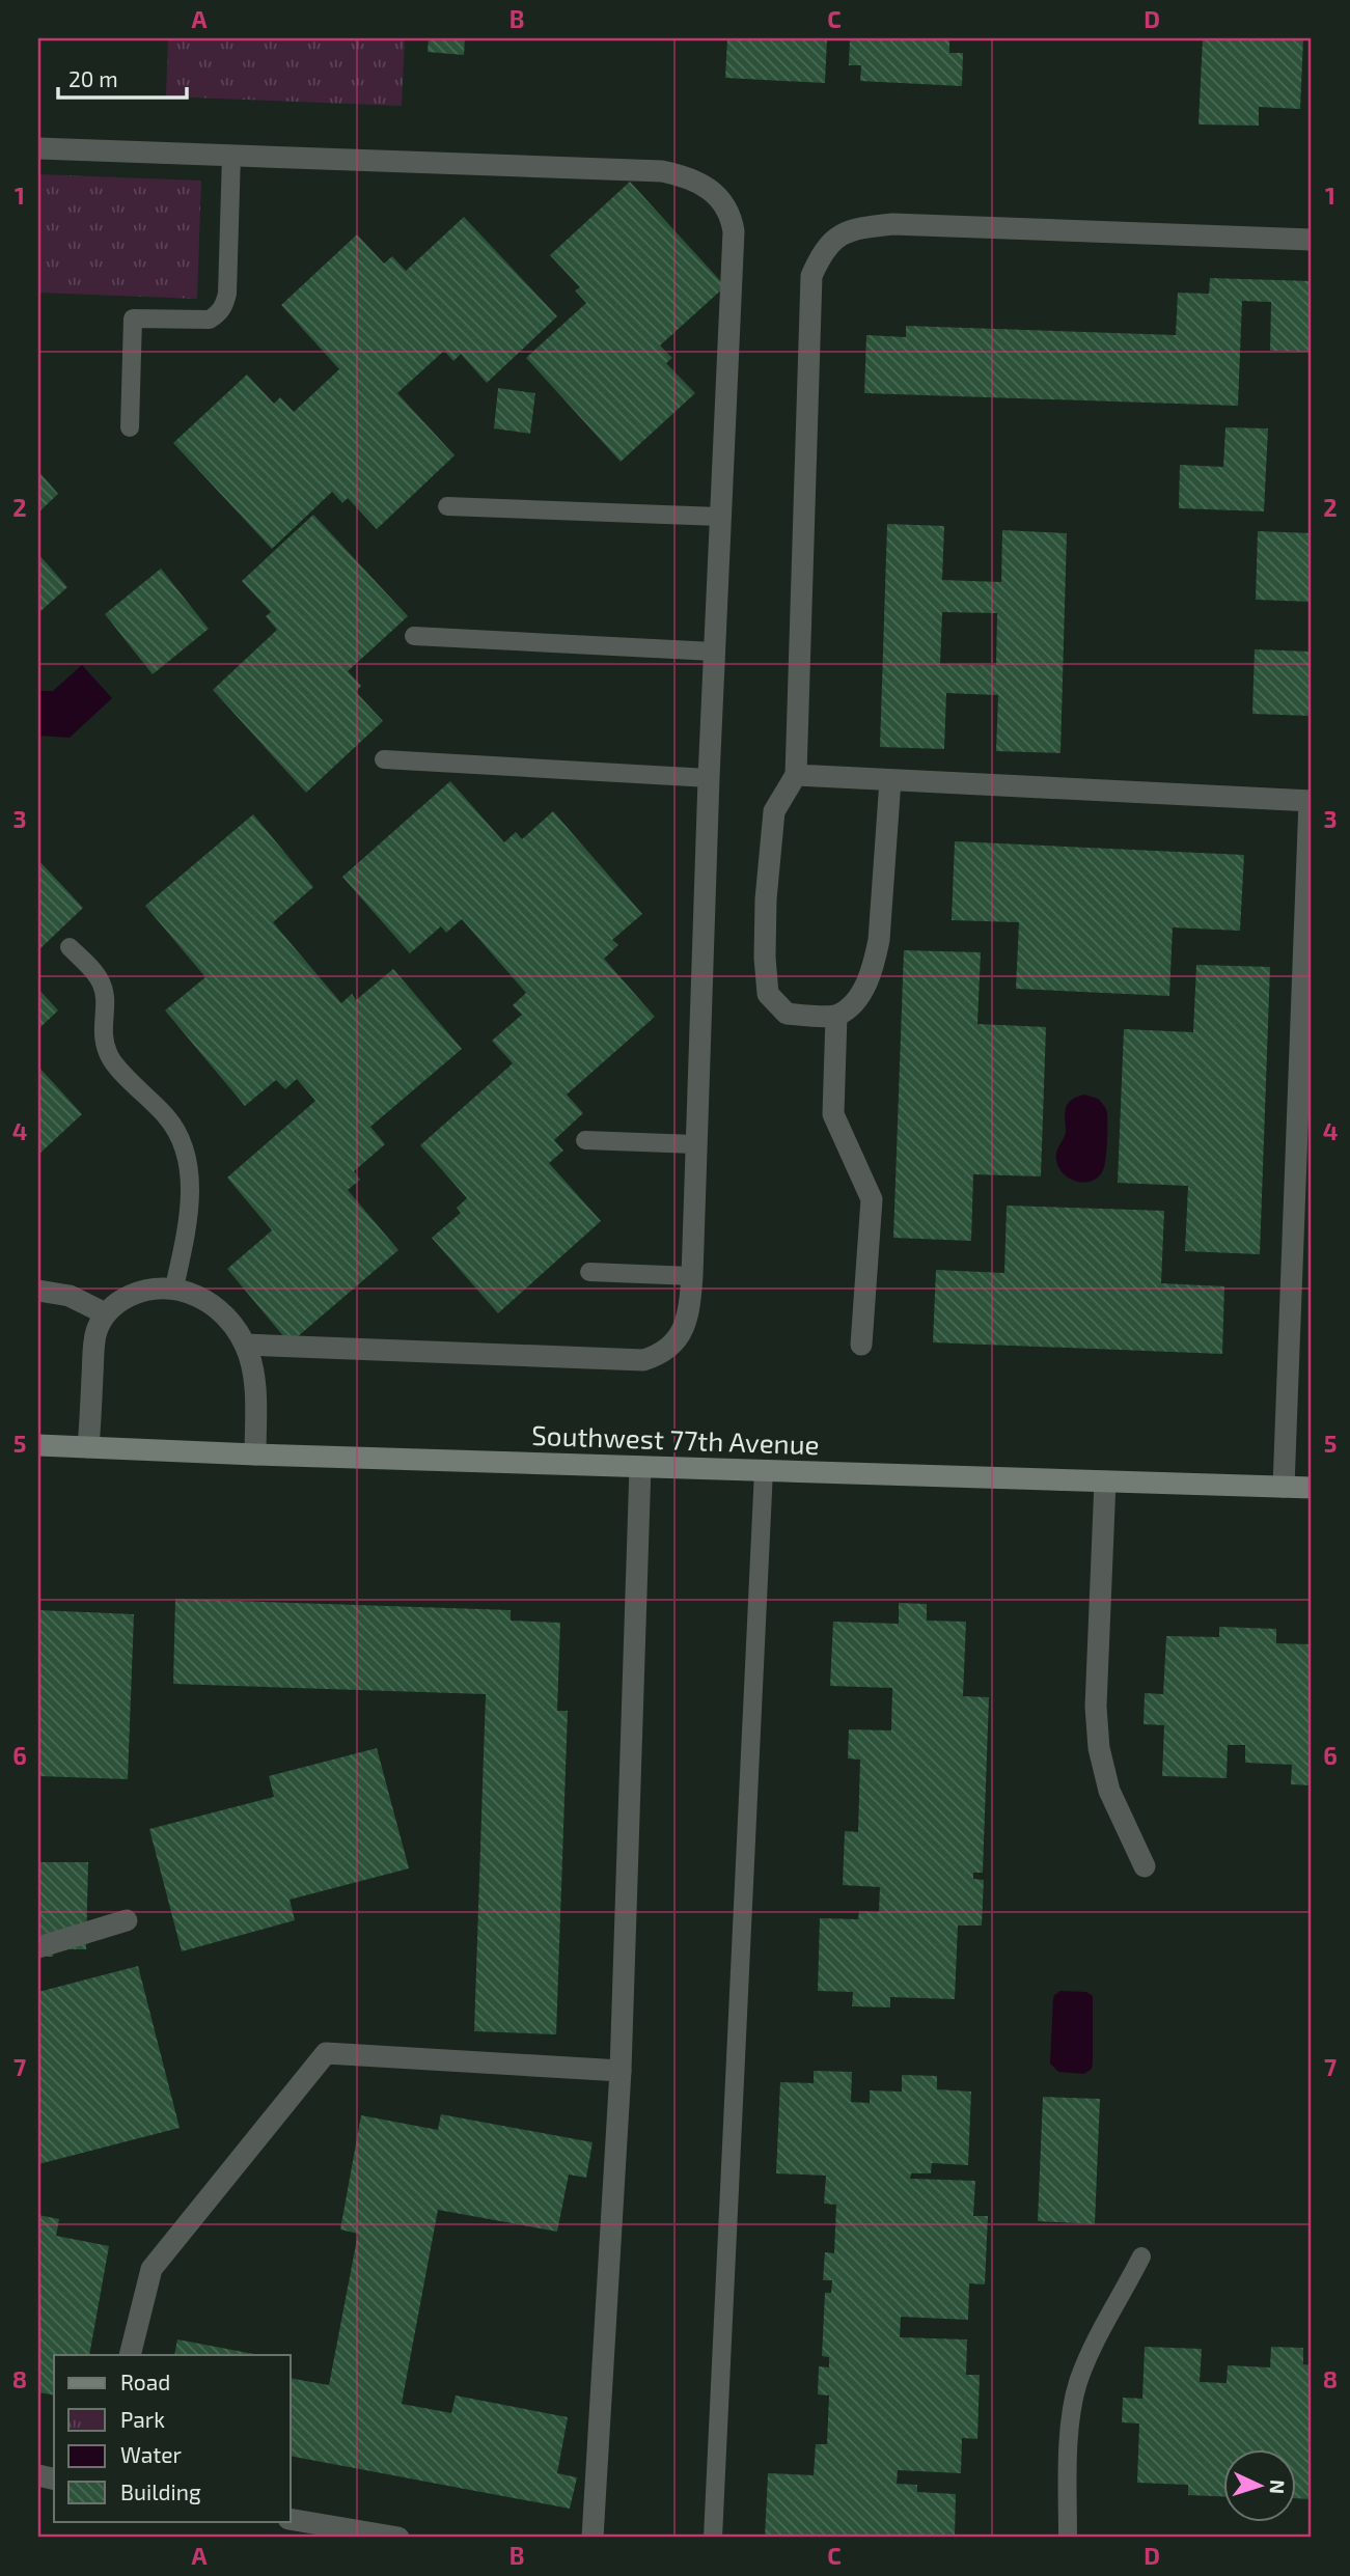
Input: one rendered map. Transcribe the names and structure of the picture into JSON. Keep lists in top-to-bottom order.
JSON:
{
  "streets": {
    "street": ["Southwest 77th Avenue"]
  },
  "legend": [
    "Road",
    "Park",
    "Water",
    "Building"
  ],
  "scale_bar": "20 m",
  "north": "right",
  "grid": {
    "columns": [
      "A",
      "B",
      "C",
      "D"
    ],
    "rows": [
      "1",
      "2",
      "3",
      "4",
      "5",
      "6",
      "7",
      "8"
    ]
  }
}
